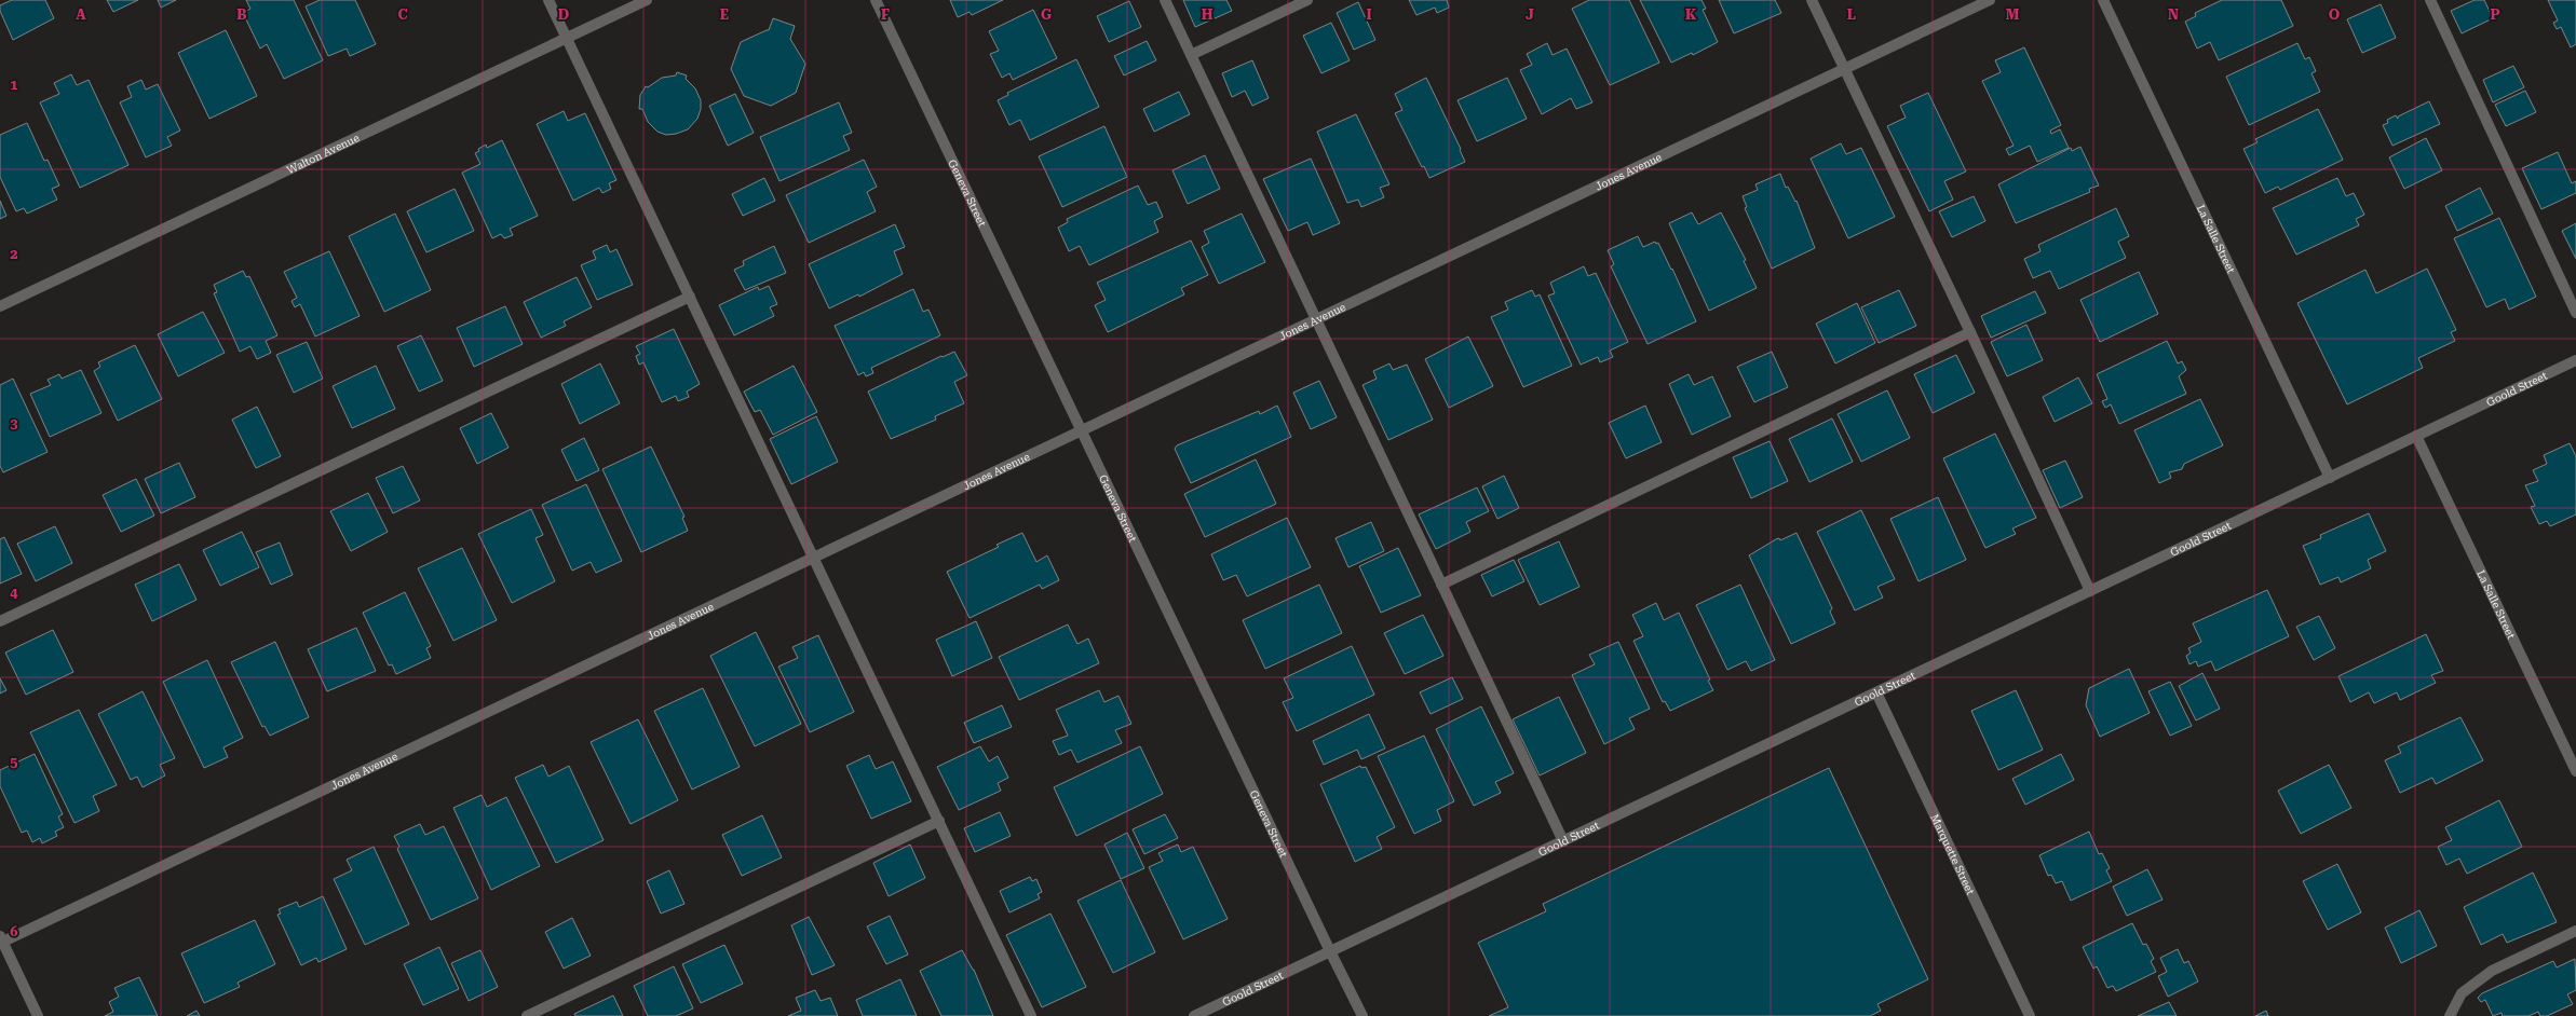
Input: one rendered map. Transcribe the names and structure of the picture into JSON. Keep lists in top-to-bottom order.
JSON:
{
  "streets": {
    "street": [
      "Walton Avenue",
      "Jones Avenue",
      "Geneva Street",
      "La Salle Street",
      "Goold Street",
      "Marquette Street"
    ]
  },
  "crossings": [
    ["Jones Avenue", "Geneva Street"],
    ["Geneva Street", "Goold Street"],
    ["La Salle Street", "Goold Street"],
    ["Goold Street", "Marquette Street"]
  ],
  "grid": {
    "columns": [
      "A",
      "B",
      "C",
      "D",
      "E",
      "F",
      "G",
      "H",
      "I",
      "J",
      "K",
      "L",
      "M",
      "N",
      "O",
      "P"
    ],
    "rows": [
      "1",
      "2",
      "3",
      "4",
      "5",
      "6"
    ]
  }
}
